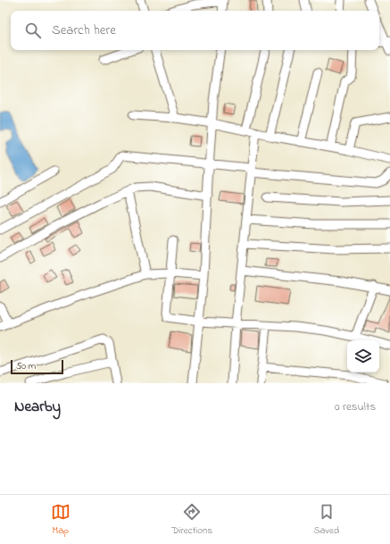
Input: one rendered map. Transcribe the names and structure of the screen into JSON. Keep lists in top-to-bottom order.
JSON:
{
  "scale_bar": "50 m",
  "page": {
    "search": "Search here",
    "scale": "50 m",
    "heading": ["Nearby", "0 results"],
    "nav": ["Map", "Directions", "Saved"]
  }
}
